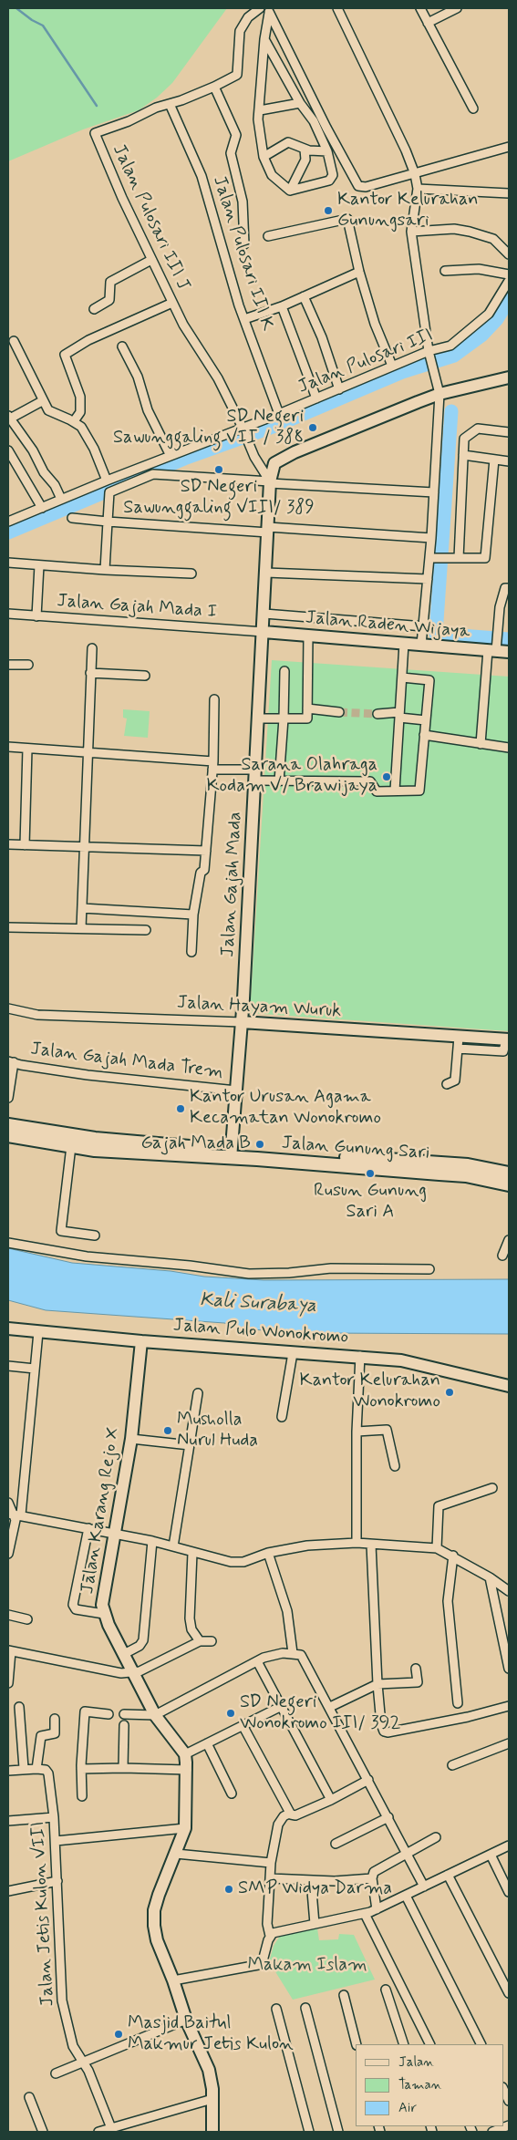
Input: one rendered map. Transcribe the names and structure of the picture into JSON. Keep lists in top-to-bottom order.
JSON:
{
  "streets": {
    "main road": ["Jalan Gunung Sari"],
    "street": [
      "Jalan Pulosari III J",
      "Jalan Pulosari III K",
      "Jalan Pulosari III",
      "Jalan Gajah Mada I",
      "Jalan Raden Wijaya",
      "Jalan Gajah Mada",
      "Jalan Hayam Wuruk",
      "Jalan Gajah Mada Trem",
      "Jalan Pulo Wonokromo",
      "Jalan Karang Rejo X",
      "Jalan Jetis Kulon VIII"
    ]
  },
  "crossings": [
    ["Jalan Pulosari III J", "Jalan Pulosari III K"],
    ["Jalan Pulosari III J", "Jalan Pulosari III"],
    ["Jalan Pulosari III K", "Jalan Pulosari III"],
    ["Jalan Gajah Mada I", "Jalan Raden Wijaya"],
    ["Jalan Gajah Mada I", "Jalan Gajah Mada"],
    ["Jalan Raden Wijaya", "Jalan Gajah Mada"],
    ["Jalan Gajah Mada", "Jalan Hayam Wuruk"],
    ["Jalan Gajah Mada", "Jalan Gajah Mada Trem"],
    ["Jalan Gajah Mada", "Jalan Gunung Sari"],
    ["Jalan Pulo Wonokromo", "Jalan Karang Rejo X"]
  ],
  "water": ["Kali Surabaya"],
  "parks": ["Makam Islam"],
  "places": [
    "Kantor Kelurahan Gunungsari",
    "SD Negeri Sawunggaling VII / 388",
    "SD Negeri Sawunggaling VIII/ 389",
    "Sarana Olahraga Kodam V/ Brawijaya",
    "Kantor Urusan Agama Kecamatan Wonokromo",
    "Gajah Mada B",
    "Rusun Gunung Sari A",
    "Kantor Kelurahan Wonokromo",
    "Musholla Nurul Huda",
    "SD Negeri Wonokromo III/ 392",
    "SMP Widya Darma",
    "Masjid Baitul Makmur Jetis Kulon"
  ],
  "legend": ["Jalan", "Taman", "Air"]
}
